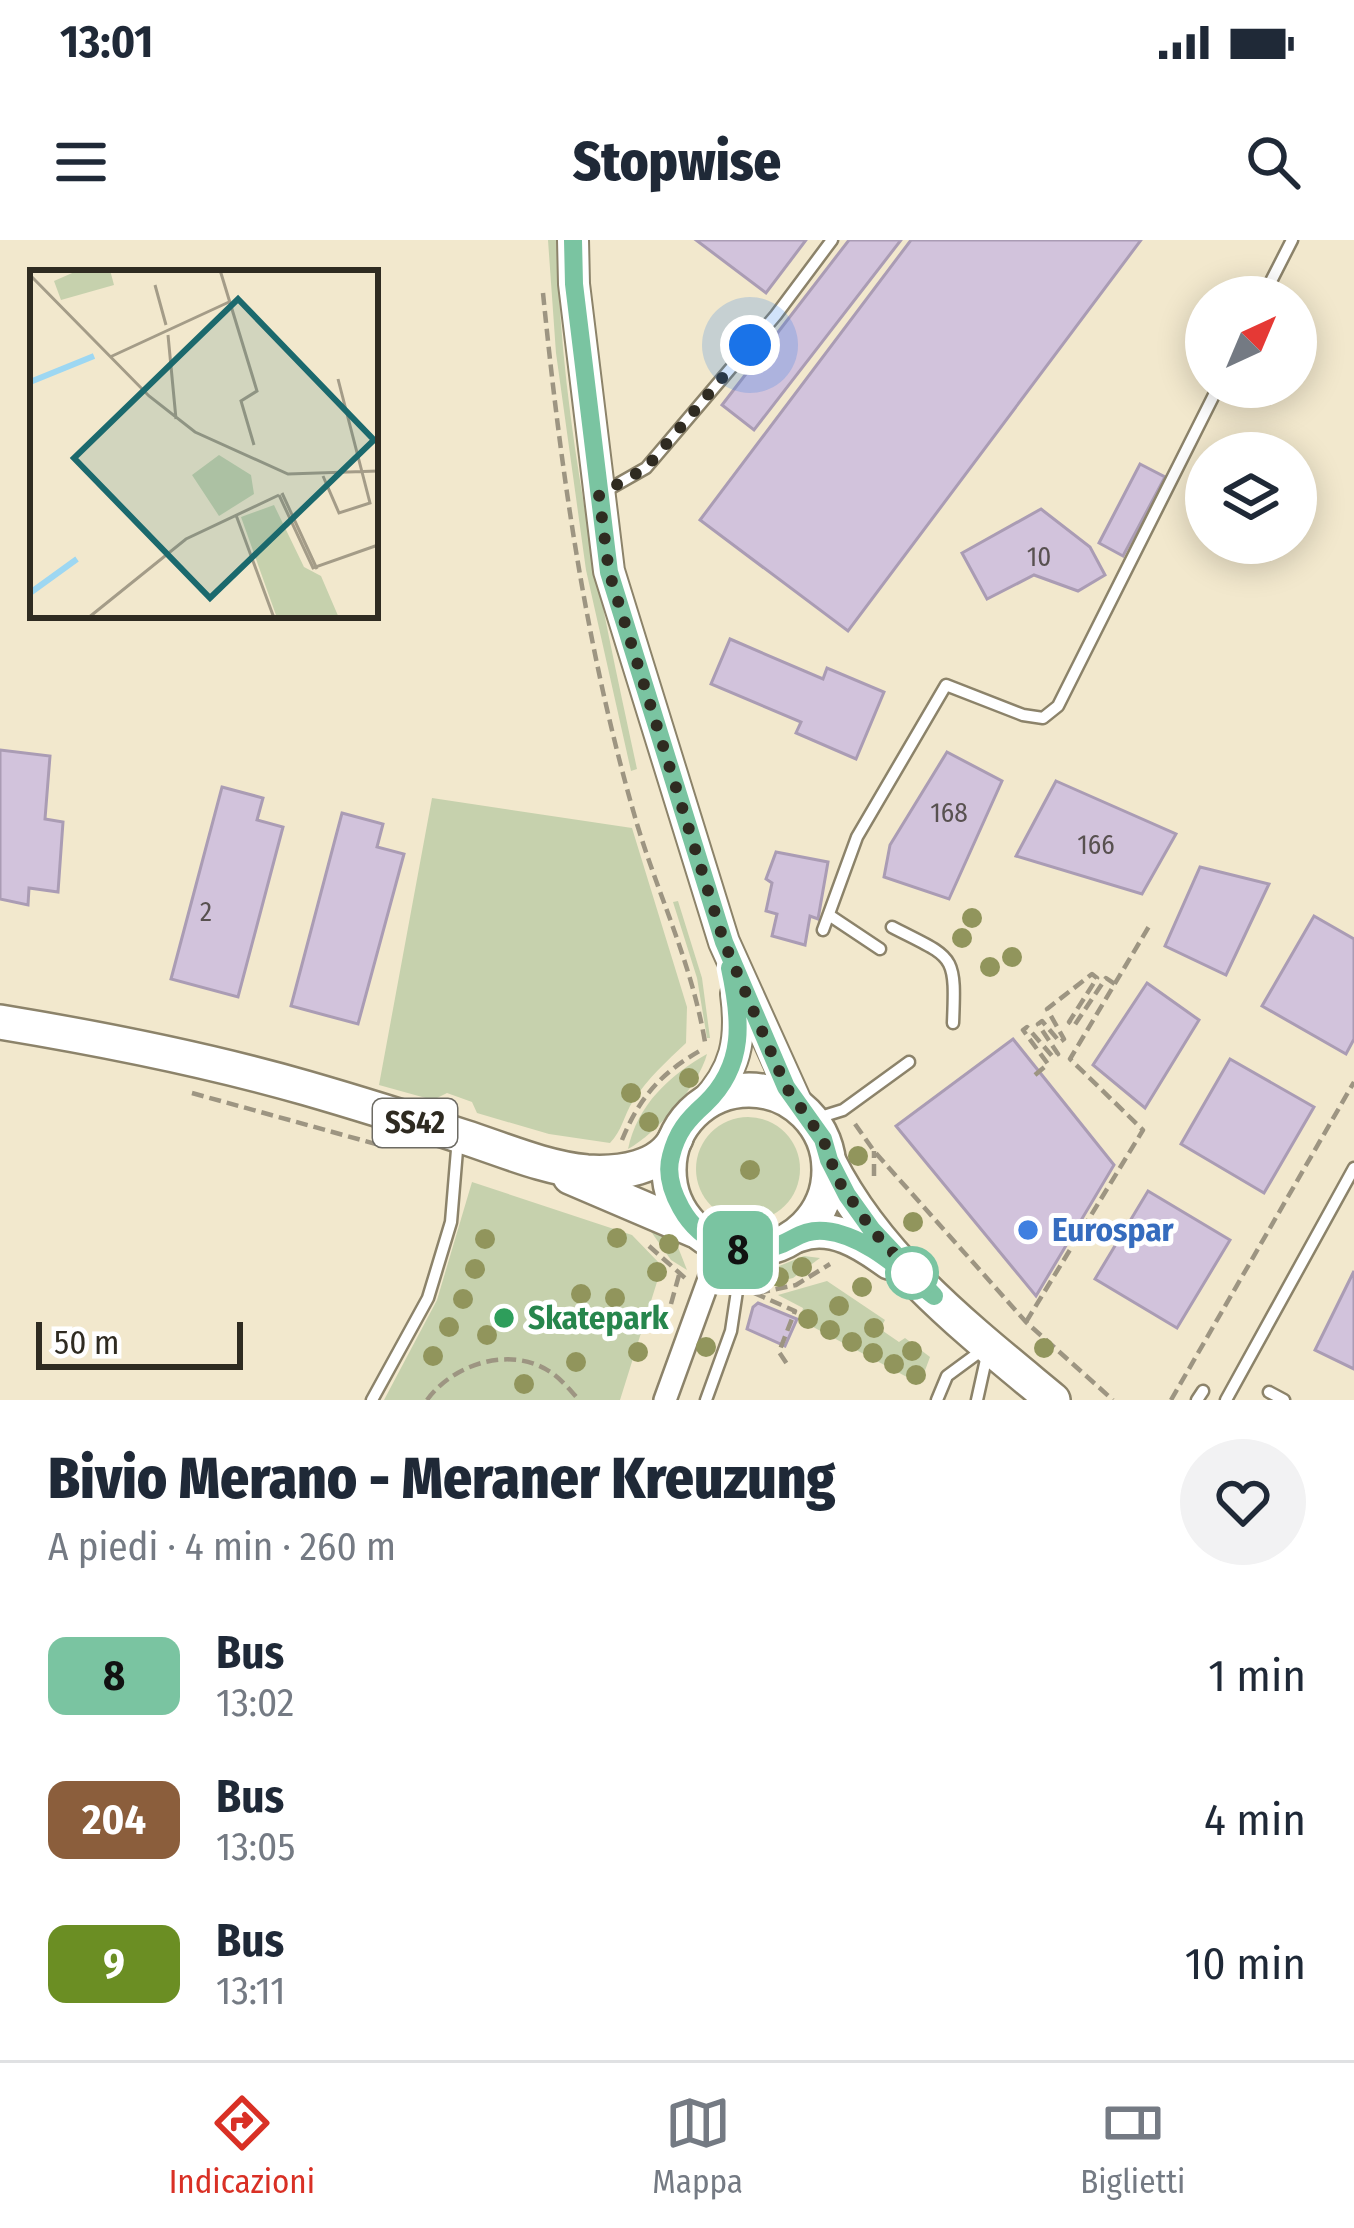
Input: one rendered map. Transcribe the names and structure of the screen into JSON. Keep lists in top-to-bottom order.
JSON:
{
  "streets": {
    "main road": ["SS42"]
  },
  "places": ["Eurospar", "Skatepark"],
  "lines": ["bus line 8"],
  "house_numbers": [
    "10",
    "168",
    "166",
    "2"
  ],
  "scale_bar": "50 m",
  "north": "top right",
  "page": {
    "status": "13:01",
    "header": "Stopwise",
    "on_map": "8",
    "scale": "50 m",
    "heading": ["Bivio Merano - Meraner Kreuzung", "A piedi · 4 min · 260 m"],
    "list": [
      {
        "mark": "8",
        "name": "Bus",
        "note": "13:02",
        "value": "1 min"
      },
      {
        "mark": "204",
        "name": "Bus",
        "note": "13:05",
        "value": "4 min"
      },
      {
        "mark": "9",
        "name": "Bus",
        "note": "13:11",
        "value": "10 min"
      }
    ],
    "tabs": ["Indicazioni", "Mappa", "Biglietti"]
  }
}
